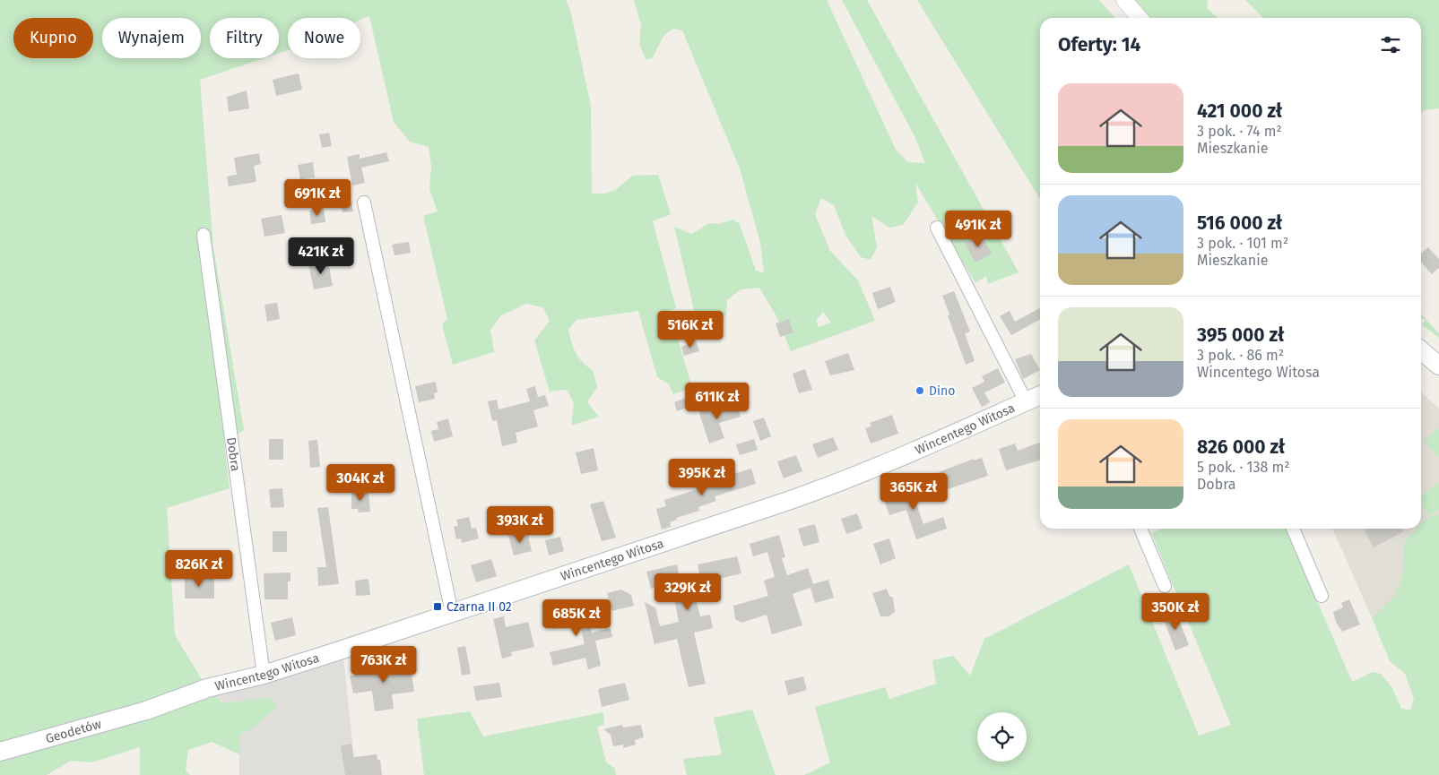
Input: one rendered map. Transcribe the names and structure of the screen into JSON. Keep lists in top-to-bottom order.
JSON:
{
  "streets": {
    "main road": ["Wincentego Witosa", "Geodetów"],
    "street": ["Dobra"]
  },
  "crossings": [
    ["Wincentego Witosa", "Dobra"],
    ["Wincentego Witosa", "Geodetów"]
  ],
  "places": {
    "other": ["Dino"],
    "transit": ["Czarna II 02"]
  },
  "page": {
    "chip": [
      "Kupno",
      "Wynajem",
      "Filtry",
      "Nowe"
    ],
    "heading": "Oferty: 14",
    "list": [
      {
        "name": "421 000 zł",
        "note": "3 pok. · 74 m² · Mieszkanie"
      },
      {
        "name": "516 000 zł",
        "note": "3 pok. · 101 m² · Mieszkanie"
      },
      {
        "name": "395 000 zł",
        "note": "3 pok. · 86 m² · Wincentego Witosa"
      },
      {
        "name": "826 000 zł",
        "note": "5 pok. · 138 m² · Dobra"
      }
    ],
    "price": [
      "691K zł",
      "491K zł",
      "421K zł",
      "516K zł",
      "611K zł",
      "395K zł",
      "304K zł",
      "365K zł",
      "393K zł",
      "826K zł",
      "329K zł",
      "350K zł",
      "685K zł",
      "763K zł"
    ]
  }
}
